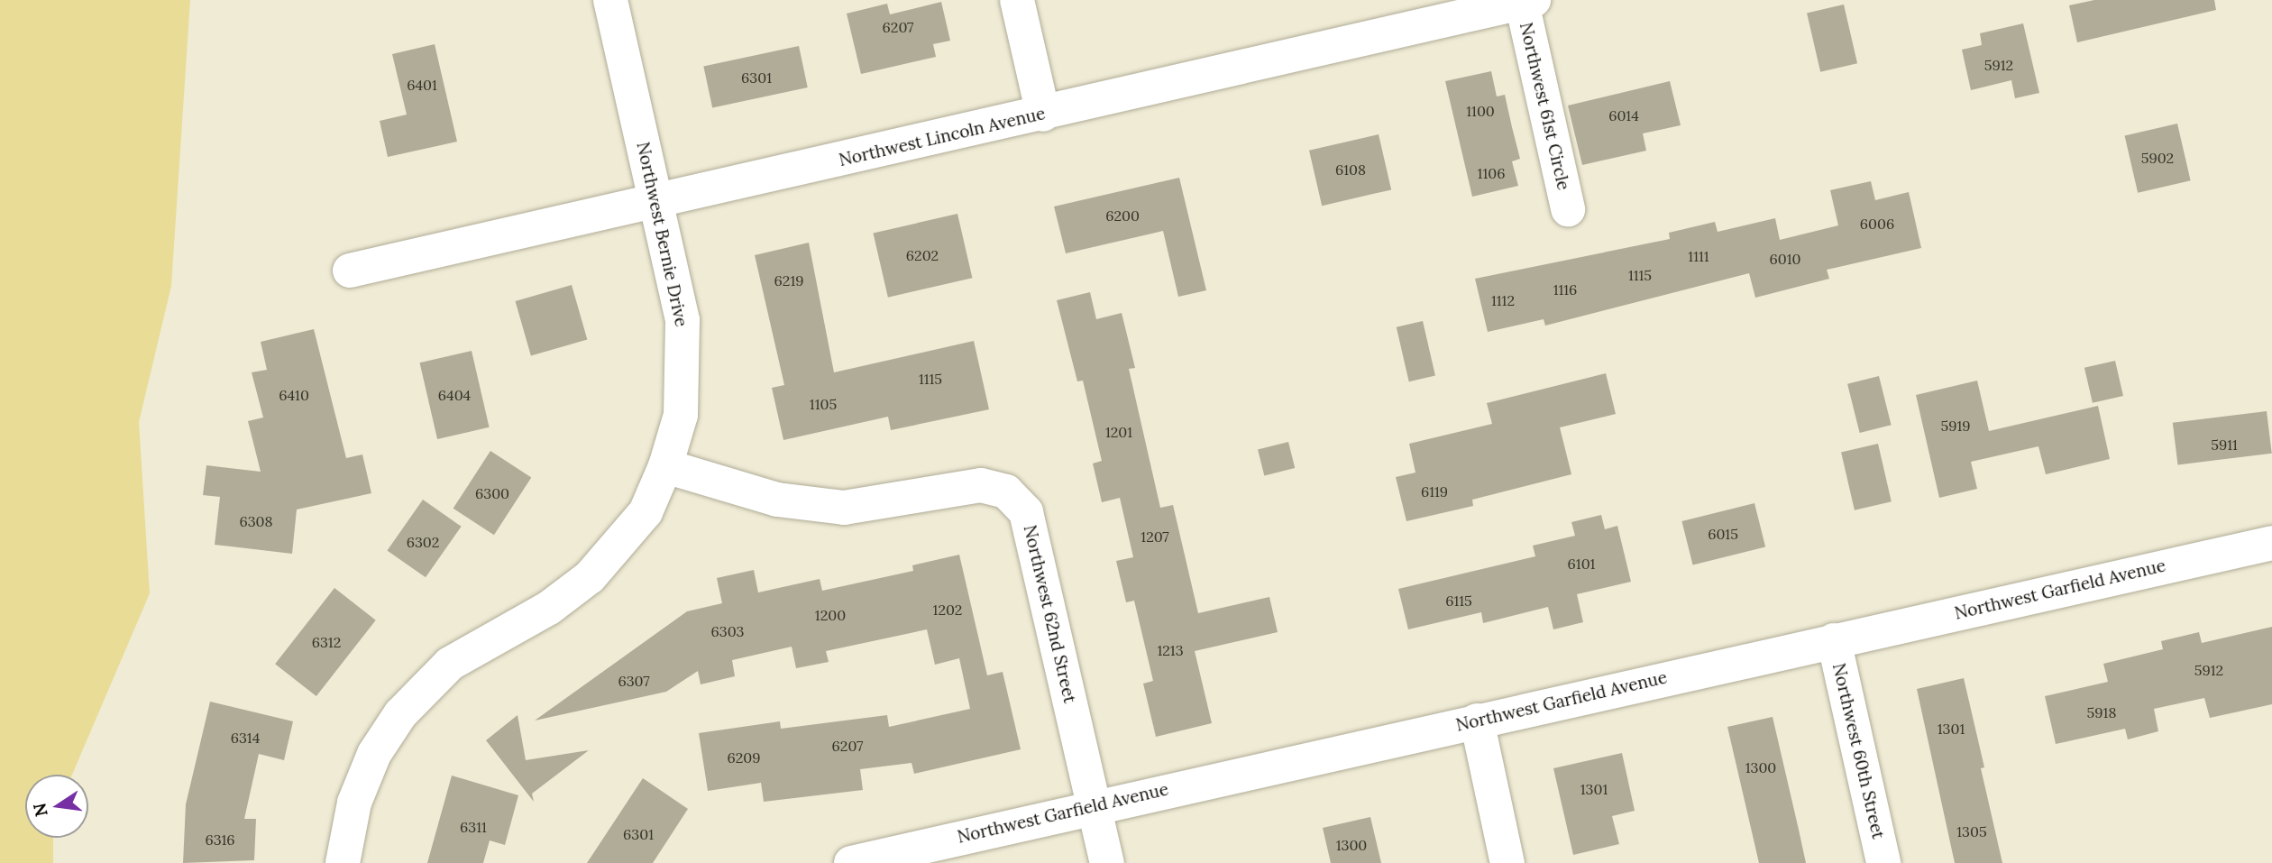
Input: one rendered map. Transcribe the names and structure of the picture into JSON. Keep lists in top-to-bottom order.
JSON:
{
  "streets": {
    "street": [
      "Northwest 61st Circle",
      "Northwest Lincoln Avenue",
      "Northwest Bernie Drive",
      "Northwest Garfield Avenue",
      "Northwest 62nd Street",
      "Northwest 60th Street"
    ]
  },
  "crossings": [
    ["Northwest 61st Circle", "Northwest Lincoln Avenue"],
    ["Northwest Lincoln Avenue", "Northwest Bernie Drive"],
    ["Northwest Bernie Drive", "Northwest 62nd Street"],
    ["Northwest Garfield Avenue", "Northwest 62nd Street"],
    ["Northwest Garfield Avenue", "Northwest 60th Street"]
  ],
  "house_numbers": [
    "6207",
    "5912",
    "6301",
    "6401",
    "1100",
    "6014",
    "5902",
    "6108",
    "1106",
    "6200",
    "6006",
    "6202",
    "1111",
    "6010",
    "1115",
    "6219",
    "1116",
    "1112",
    "1115",
    "6410",
    "6404",
    "1105",
    "5919",
    "1201",
    "5911",
    "6119",
    "6300",
    "6308",
    "6015",
    "1207",
    "6302",
    "6101",
    "6115",
    "1202",
    "1200",
    "6303",
    "6312",
    "1213",
    "5912",
    "6307",
    "5918",
    "1301",
    "6314",
    "6207",
    "6209",
    "1300",
    "1301",
    "6311",
    "1305",
    "6301",
    "6316",
    "1300"
  ],
  "north": "left"
}
